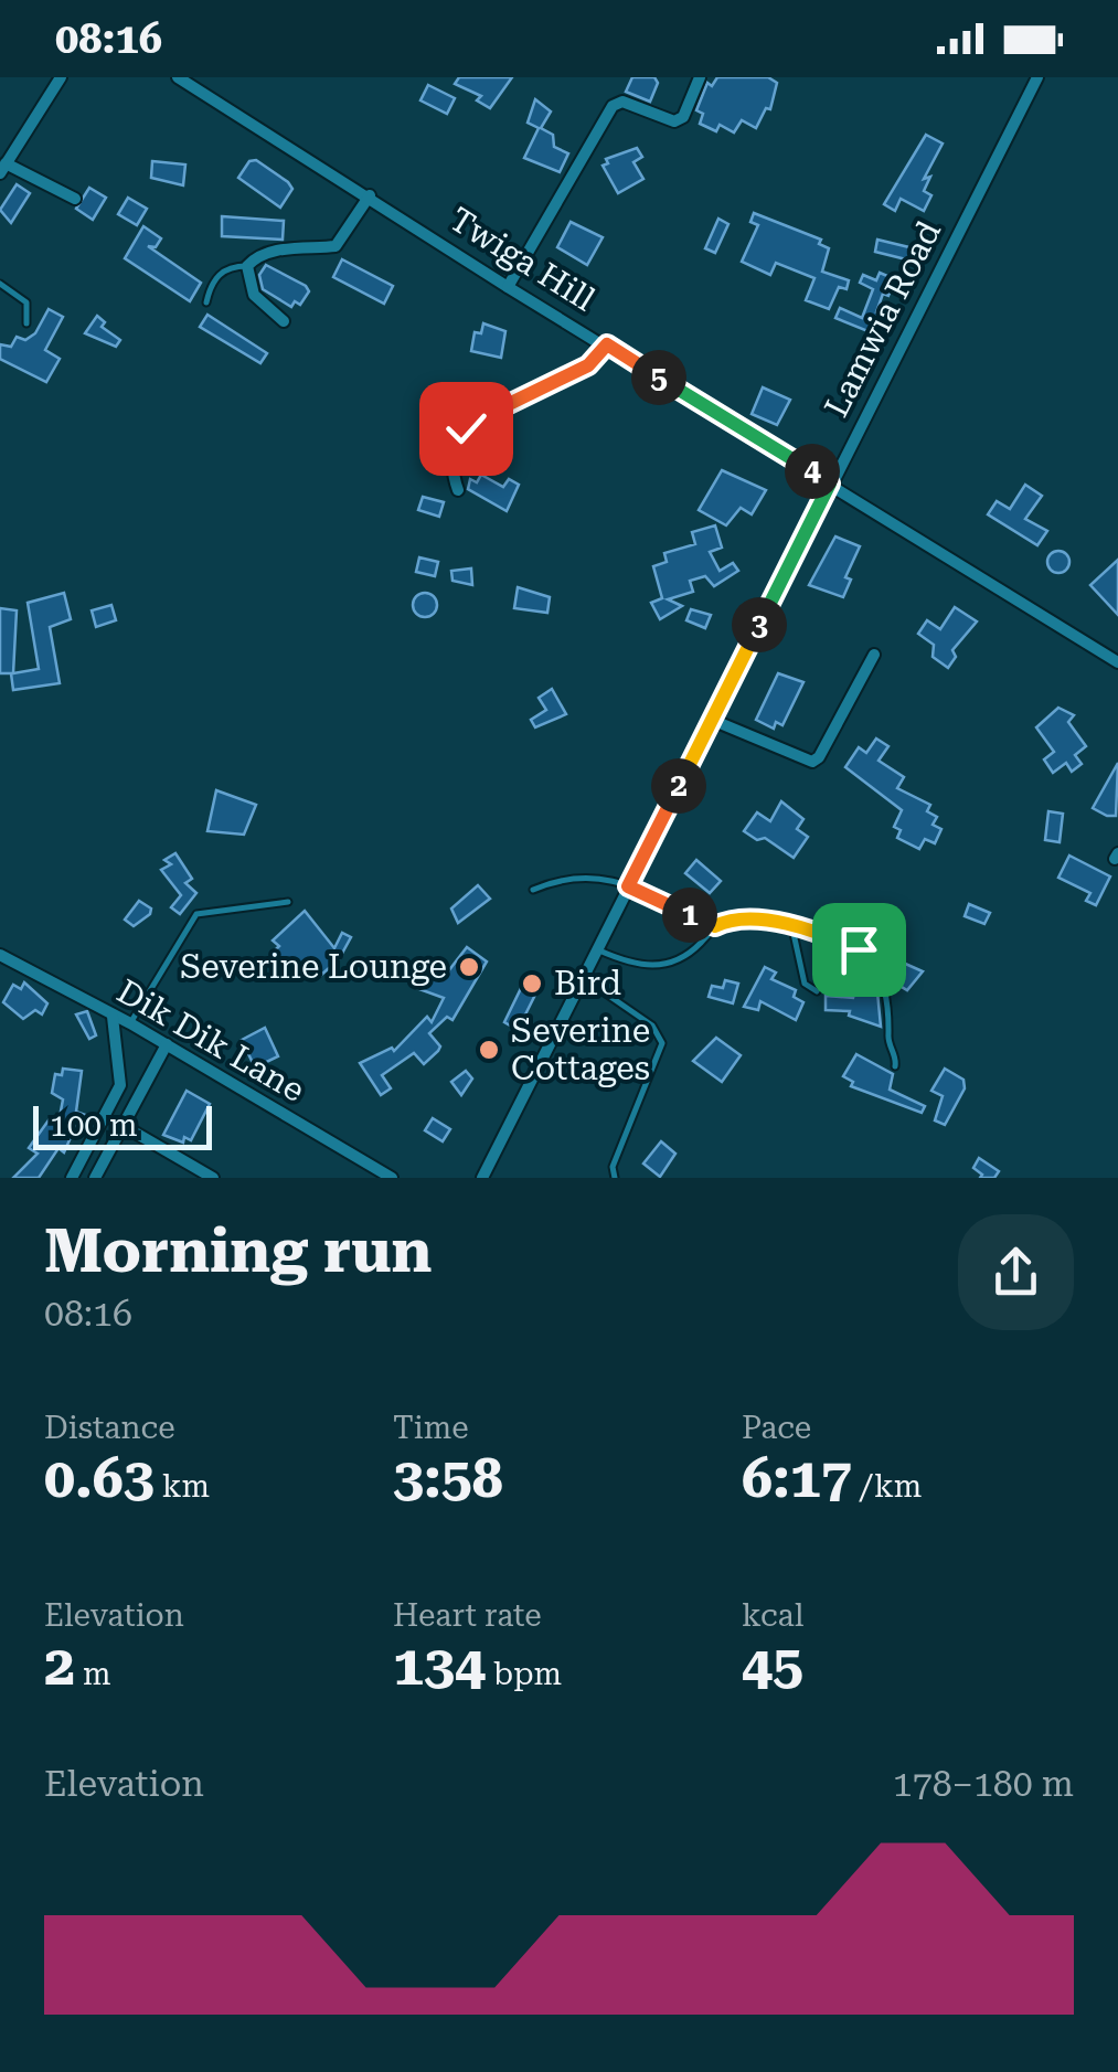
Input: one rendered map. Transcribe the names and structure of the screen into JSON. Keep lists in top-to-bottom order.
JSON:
{
  "streets": {
    "street": ["Twiga Hill", "Lamwia Road", "Dik Dik Lane"]
  },
  "crossings": [
    ["Twiga Hill", "Lamwia Road"]
  ],
  "places": ["Severine Lounge", "Bird", "Severine Cottages"],
  "scale_bar": "100 m",
  "page": {
    "status": "08:16",
    "pins": [
      "5",
      "4",
      "3",
      "2",
      "1"
    ],
    "scale": "100 m",
    "heading": ["Morning run", "08:16"],
    "stats": [
      ["Distance", "0.63 km"],
      ["Time", "3:58"],
      ["Pace", "6:17 /km"],
      ["Elevation", "2 m"],
      ["Heart rate", "134 bpm"],
      ["kcal", "45"]
    ],
    "chart": ["Elevation", "178–180 m"]
  }
}
